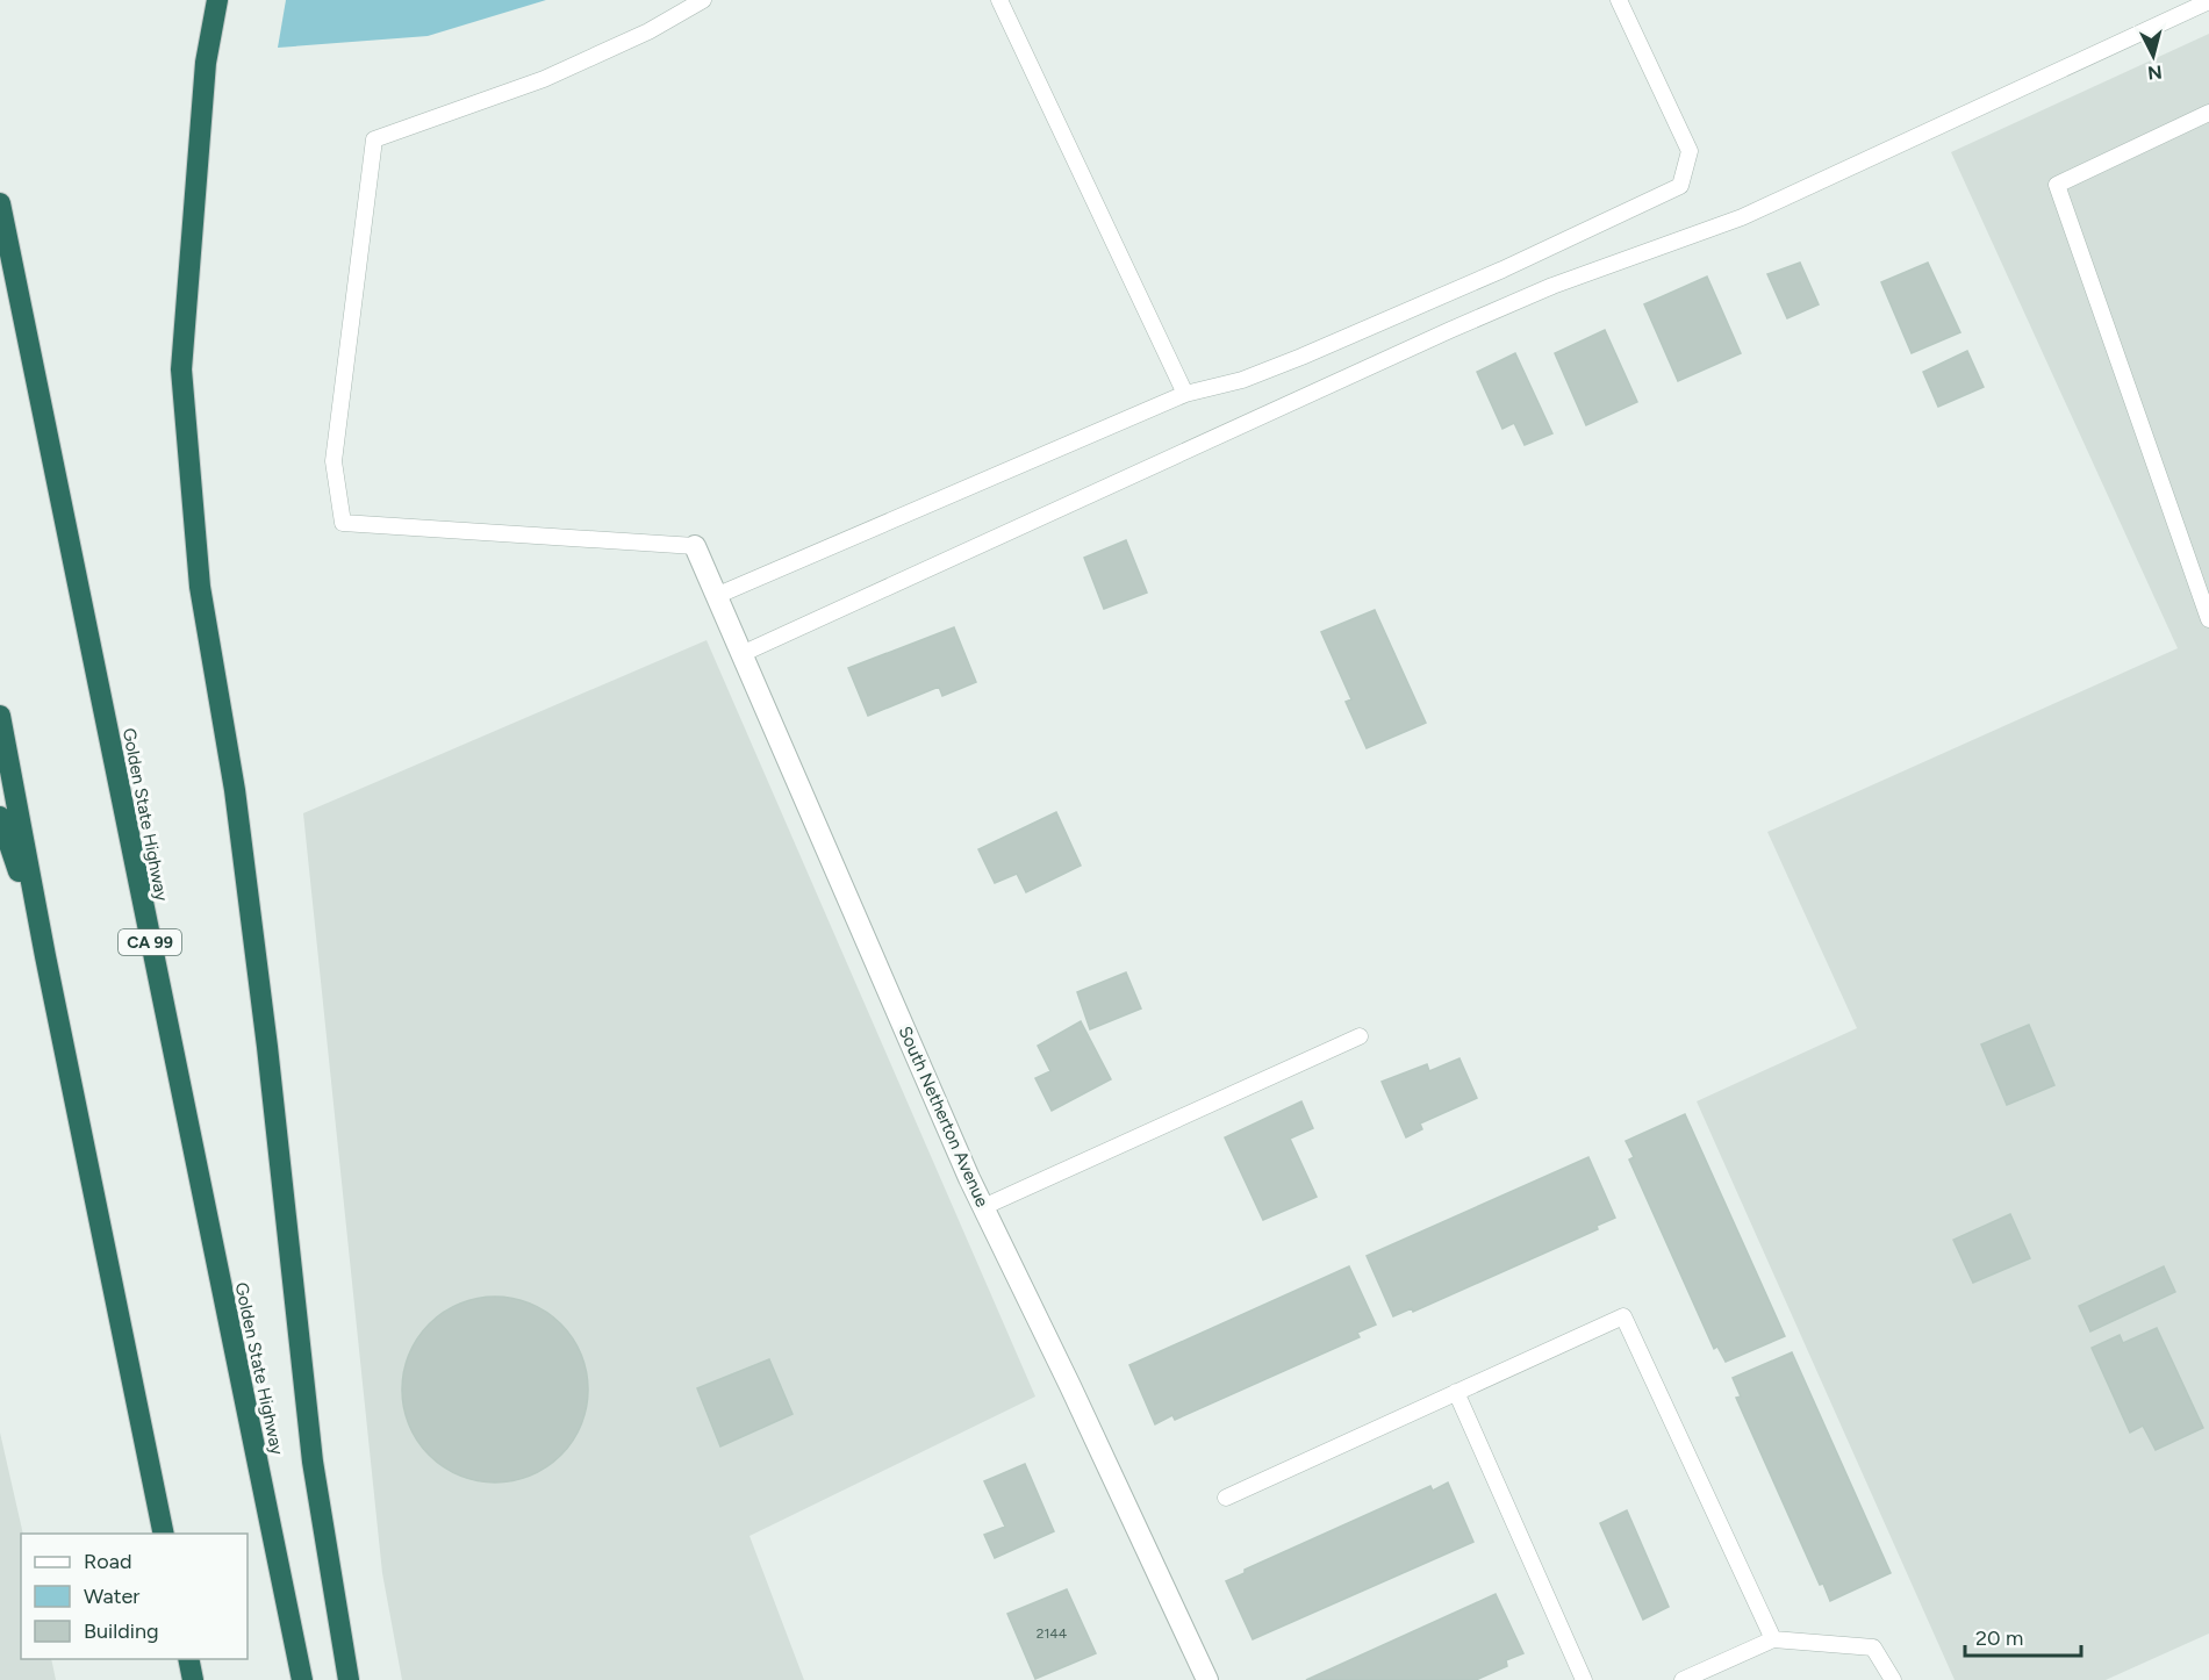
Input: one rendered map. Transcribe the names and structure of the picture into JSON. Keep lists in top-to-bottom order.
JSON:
{
  "streets": {
    "highway": ["Golden State Highway", "CA 99"],
    "street": ["South Netherton Avenue"]
  },
  "house_numbers": ["2144"],
  "legend": ["Road", "Water", "Building"],
  "scale_bar": "20 m",
  "north": "bottom"
}
